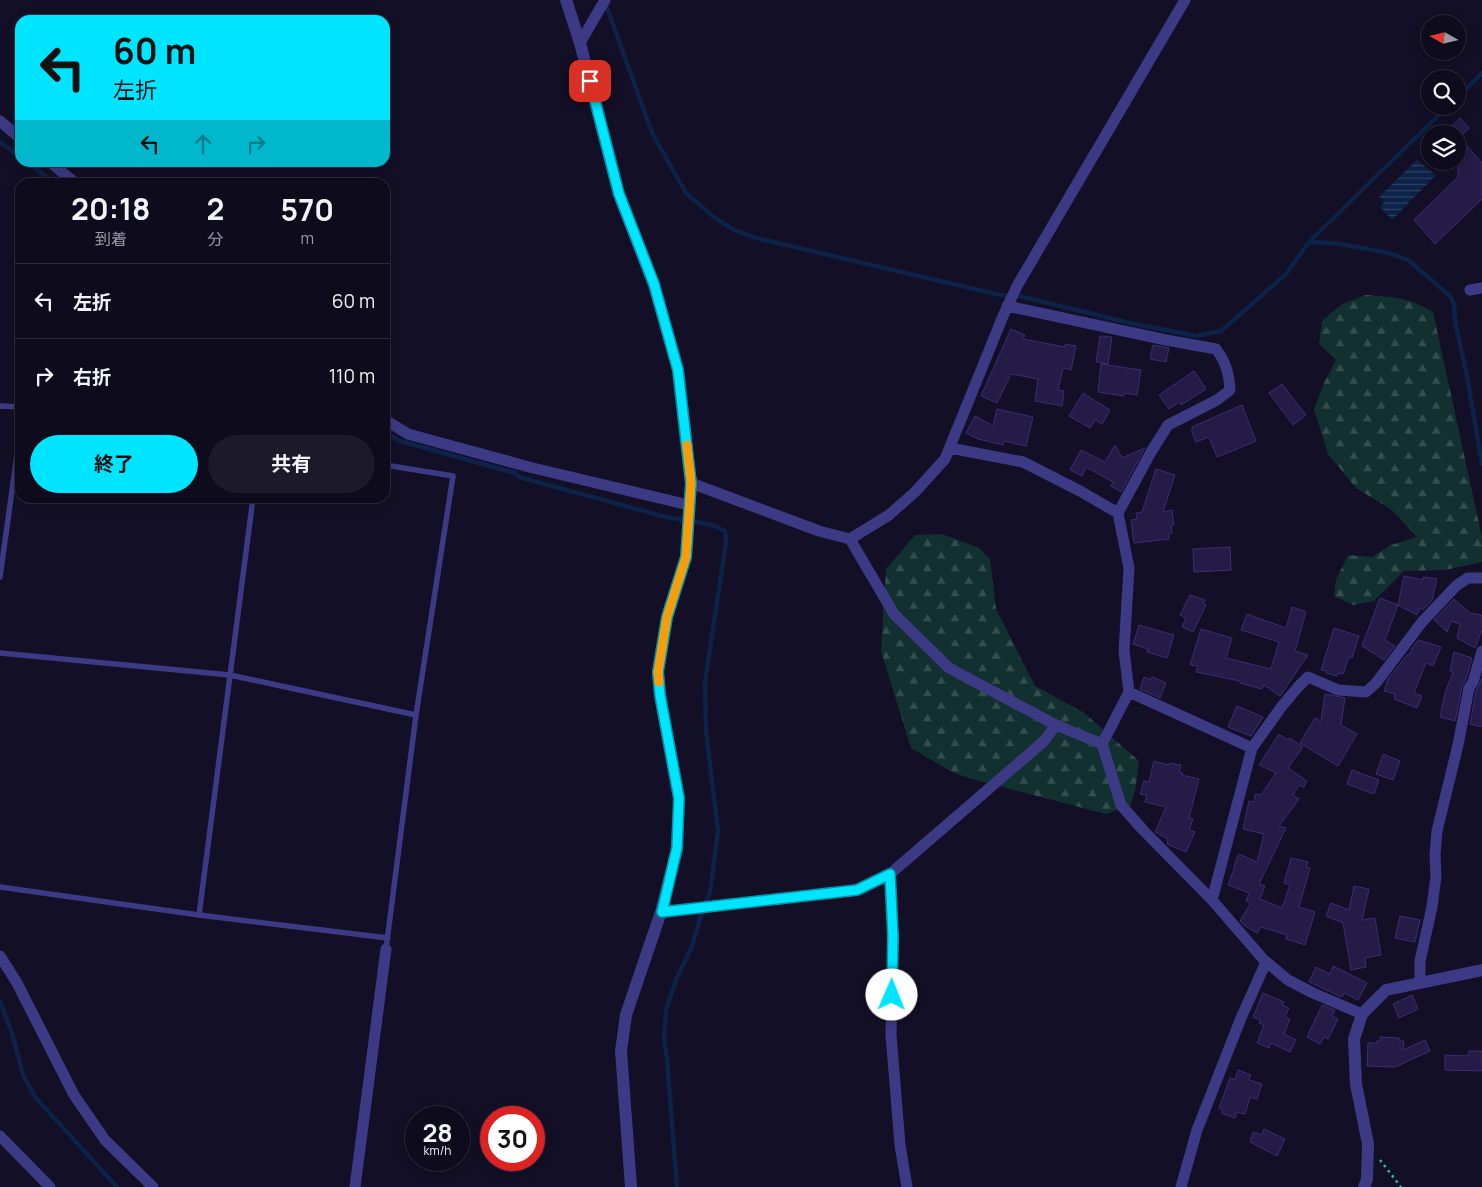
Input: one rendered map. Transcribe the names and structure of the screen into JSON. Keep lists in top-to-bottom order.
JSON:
{
  "north": "left",
  "page": {
    "turn": ["60 m", "左折"],
    "eta": [
      "20:18",
      "到着",
      "2",
      "分",
      "570",
      "m"
    ],
    "list": [
      {
        "name": "左折",
        "value": "60 m"
      },
      {
        "name": "右折",
        "value": "110 m"
      }
    ],
    "buttons": ["終了", "共有"],
    "speed": "28 km/h",
    "limit": "30"
  }
}
